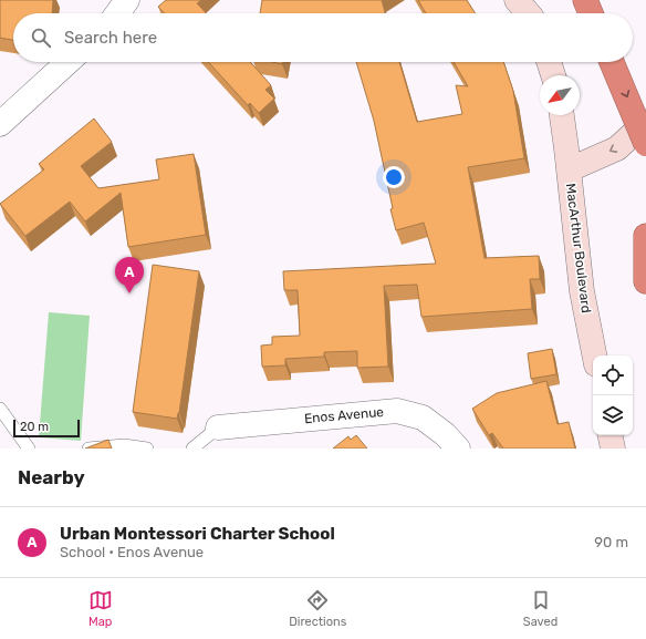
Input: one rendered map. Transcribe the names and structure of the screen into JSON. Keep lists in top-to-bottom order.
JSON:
{
  "streets": {
    "main road": ["MacArthur Boulevard"],
    "street": ["Enos Avenue"]
  },
  "scale_bar": "20 m",
  "north": "bottom left",
  "page": {
    "search": "Search here",
    "pins": "A",
    "scale": "20 m",
    "heading": "Nearby",
    "list": [
      {
        "mark": "A",
        "name": "Urban Montessori Charter School",
        "note": "School · Enos Avenue",
        "value": "90 m"
      }
    ],
    "nav": ["Map", "Directions", "Saved"]
  }
}
